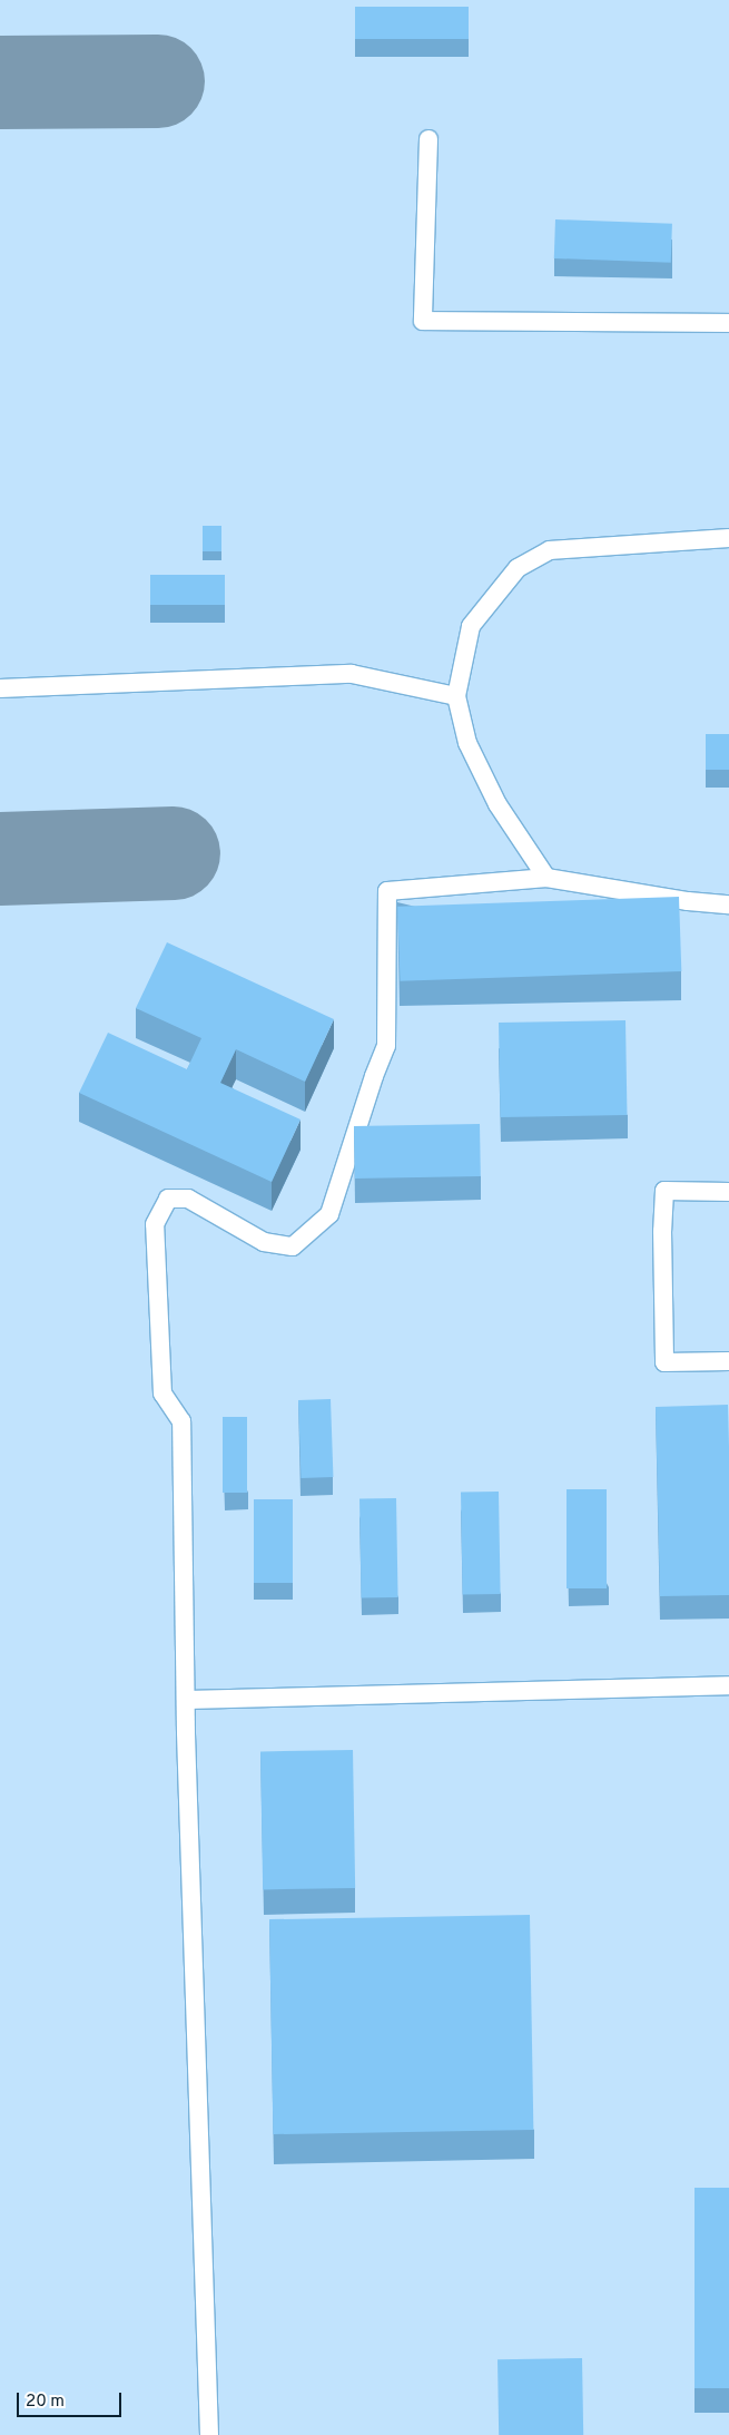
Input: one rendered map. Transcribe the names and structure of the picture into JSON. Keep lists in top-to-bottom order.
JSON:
{
  "scale_bar": "20 m"
}
